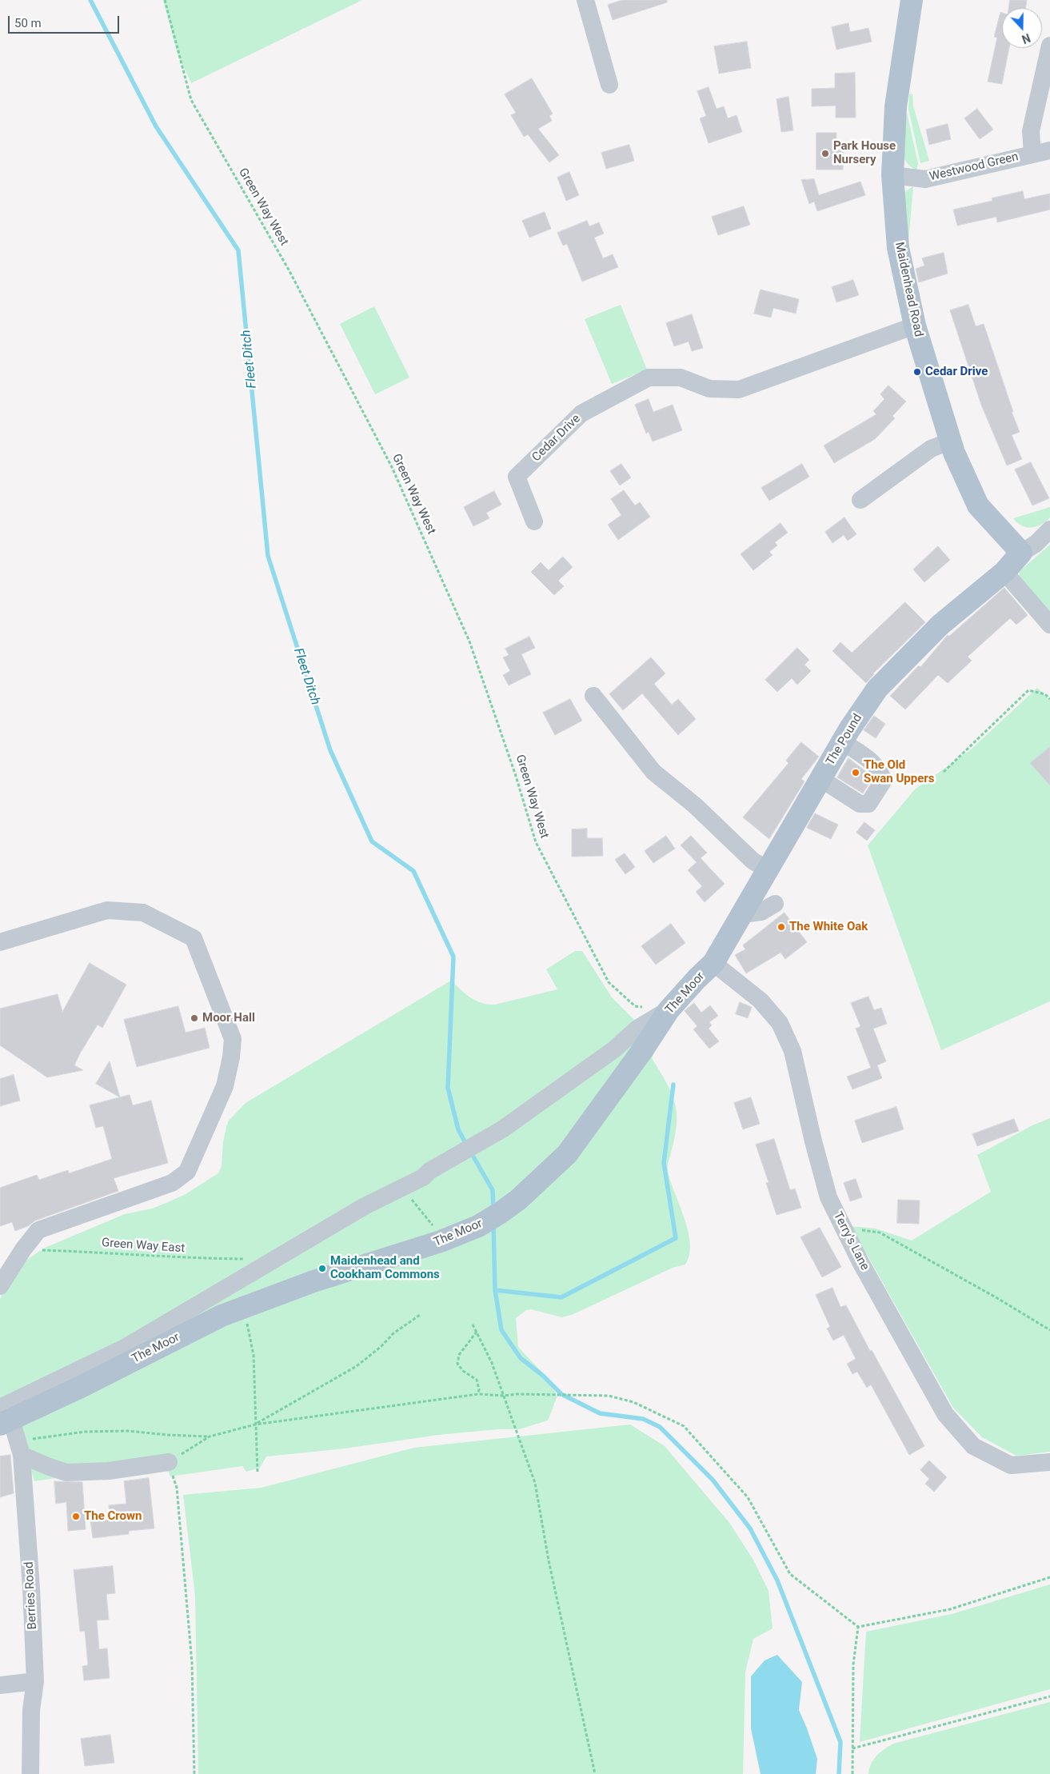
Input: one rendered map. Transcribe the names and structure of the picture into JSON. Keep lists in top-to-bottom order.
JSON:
{
  "streets": {
    "main road": ["Maidenhead Road", "The Pound", "The Moor"],
    "street": [
      "Westwood Green",
      "Cedar Drive",
      "Terry's Lane",
      "Berries Road"
    ],
    "path": ["Green Way West", "Green Way East"]
  },
  "crossings": [
    ["Westwood Green", "Maidenhead Road"],
    ["Maidenhead Road", "Cedar Drive"],
    ["Maidenhead Road", "The Pound"],
    ["The Pound", "The Moor"],
    ["The Pound", "Terry's Lane"],
    ["The Moor", "Terry's Lane"],
    ["The Moor", "Berries Road"]
  ],
  "water": ["Fleet Ditch"],
  "places": [
    "Park House Nursery",
    "Cedar Drive",
    "The Old Swan Uppers",
    "The White Oak",
    "Moor Hall",
    "Maidenhead and Cookham Commons",
    "The Crown"
  ],
  "scale_bar": "50 m",
  "north": "bottom"
}
